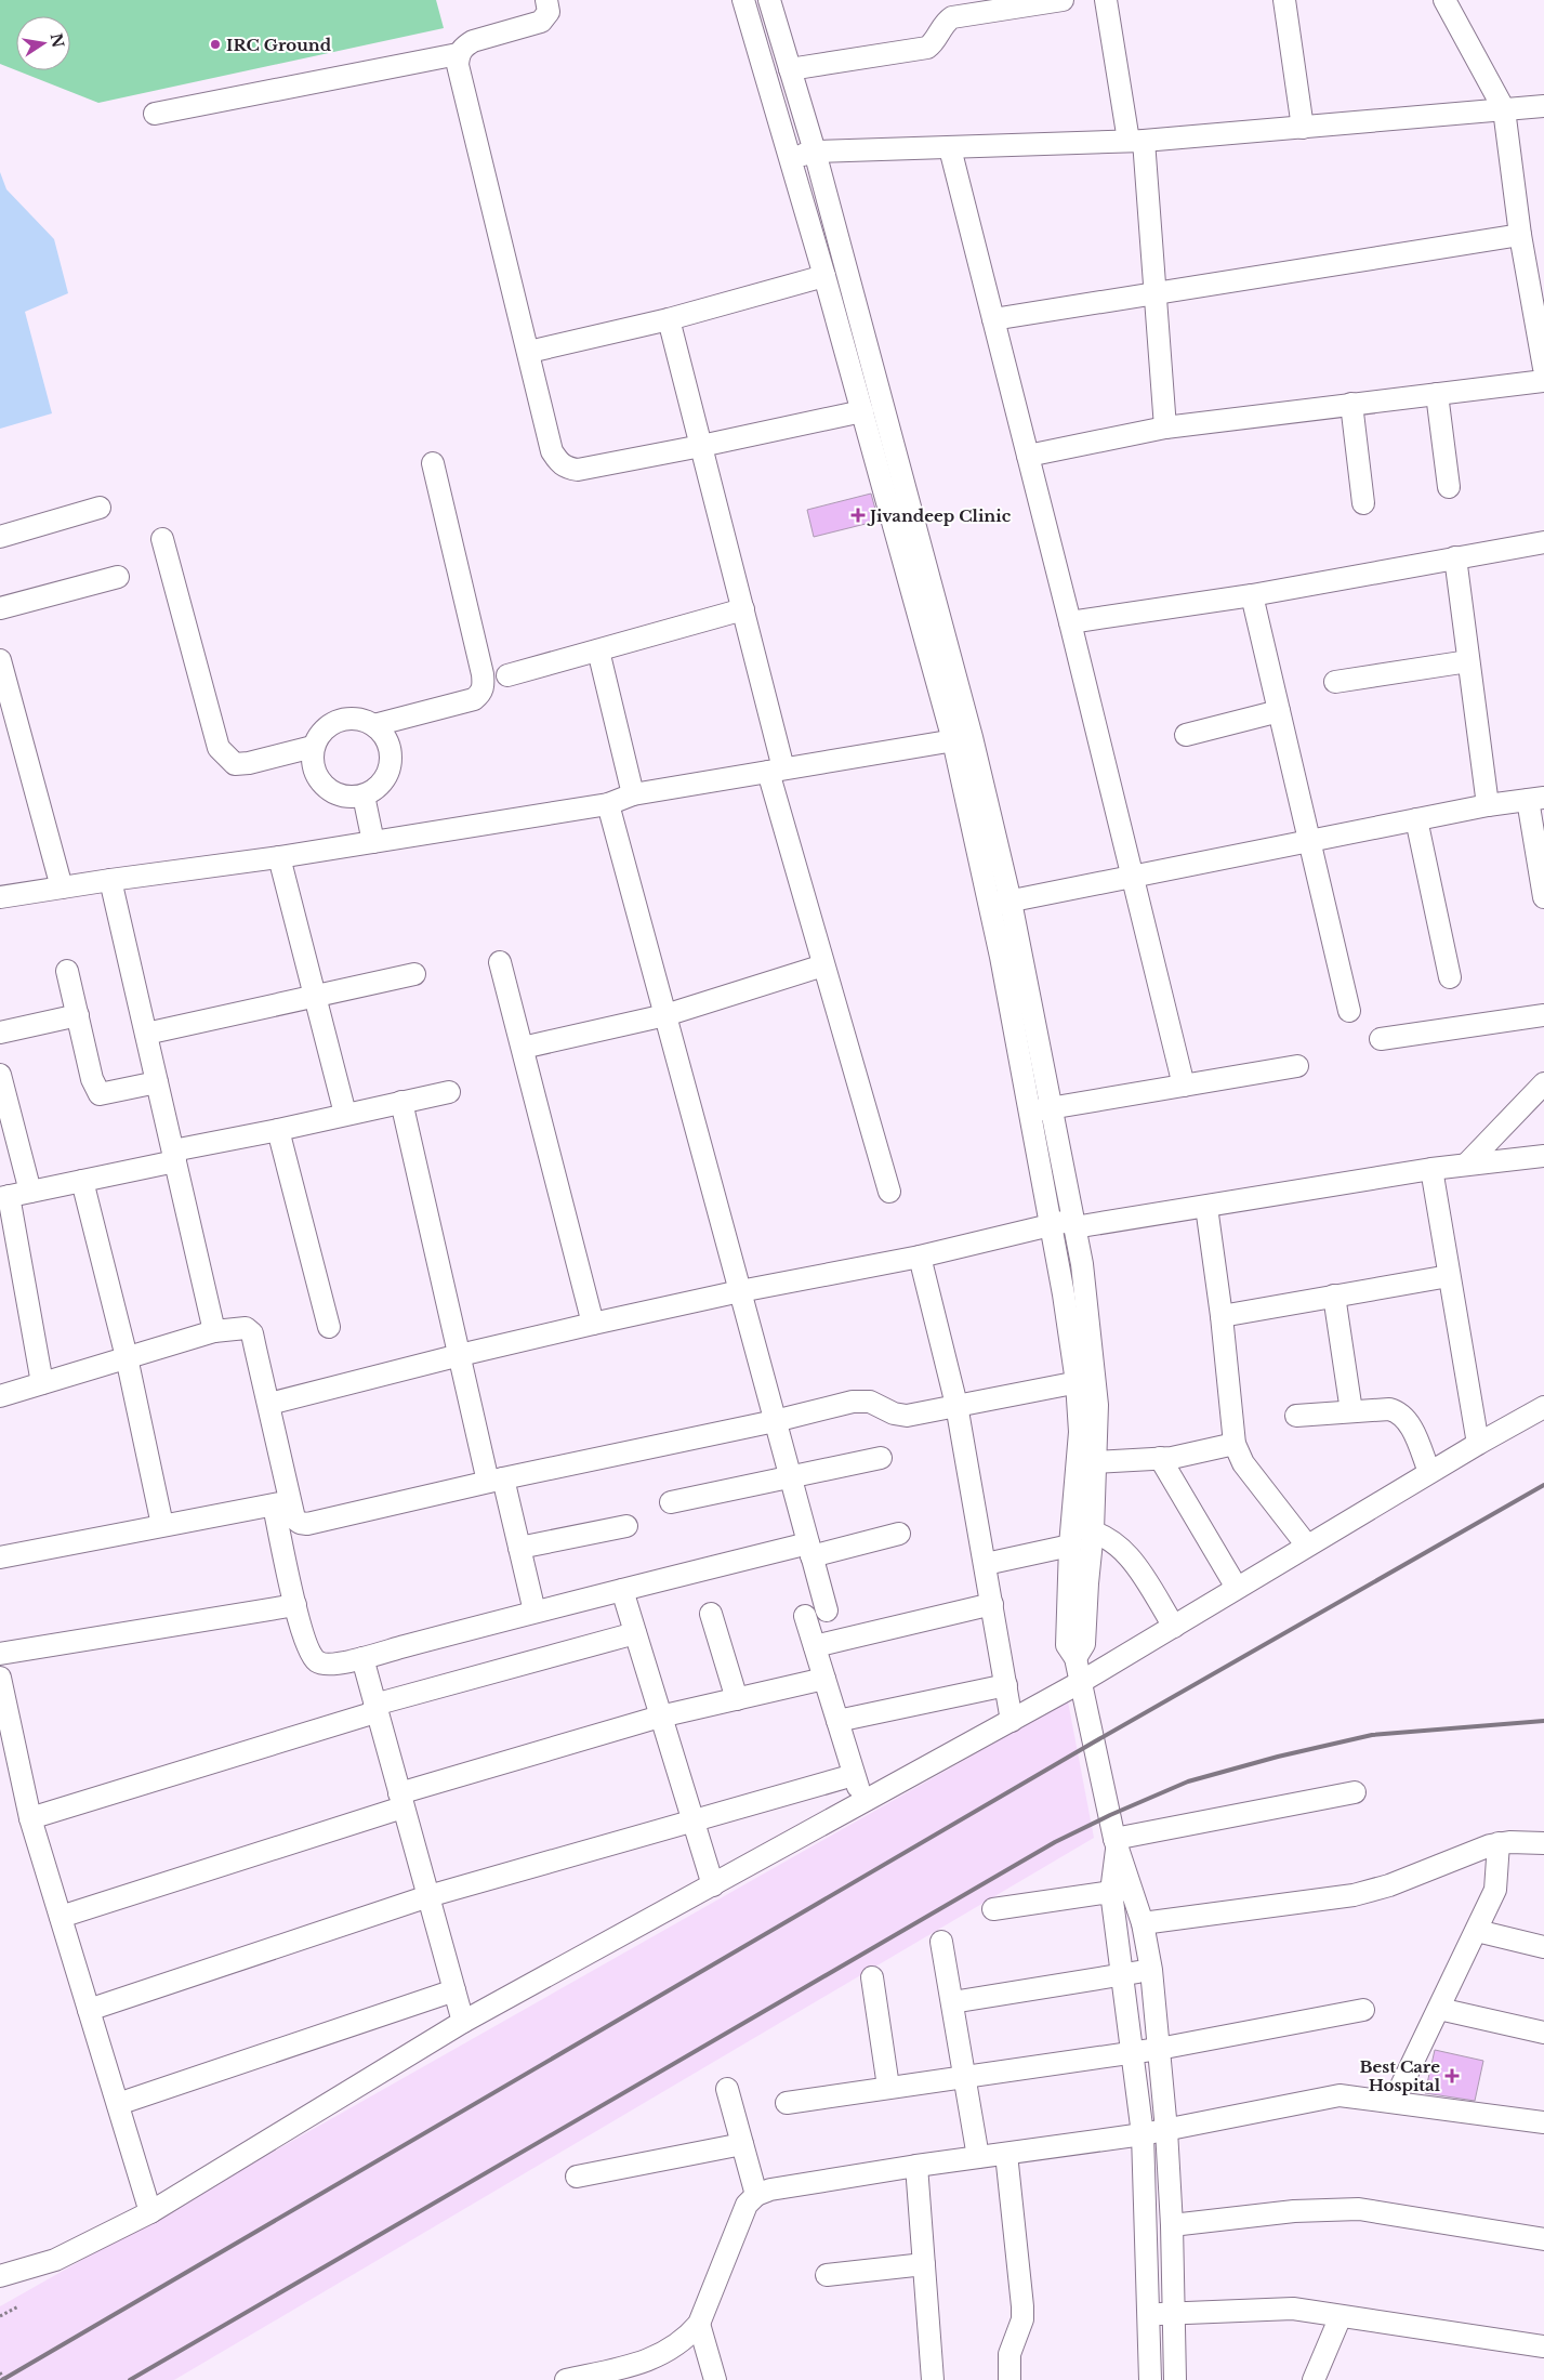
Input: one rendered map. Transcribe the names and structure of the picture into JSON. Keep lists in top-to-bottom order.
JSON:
{
  "places": {
    "other": ["IRC Ground"],
    "health": ["Jivandeep Clinic", "Best Care Hospital"]
  },
  "north": "right"
}
